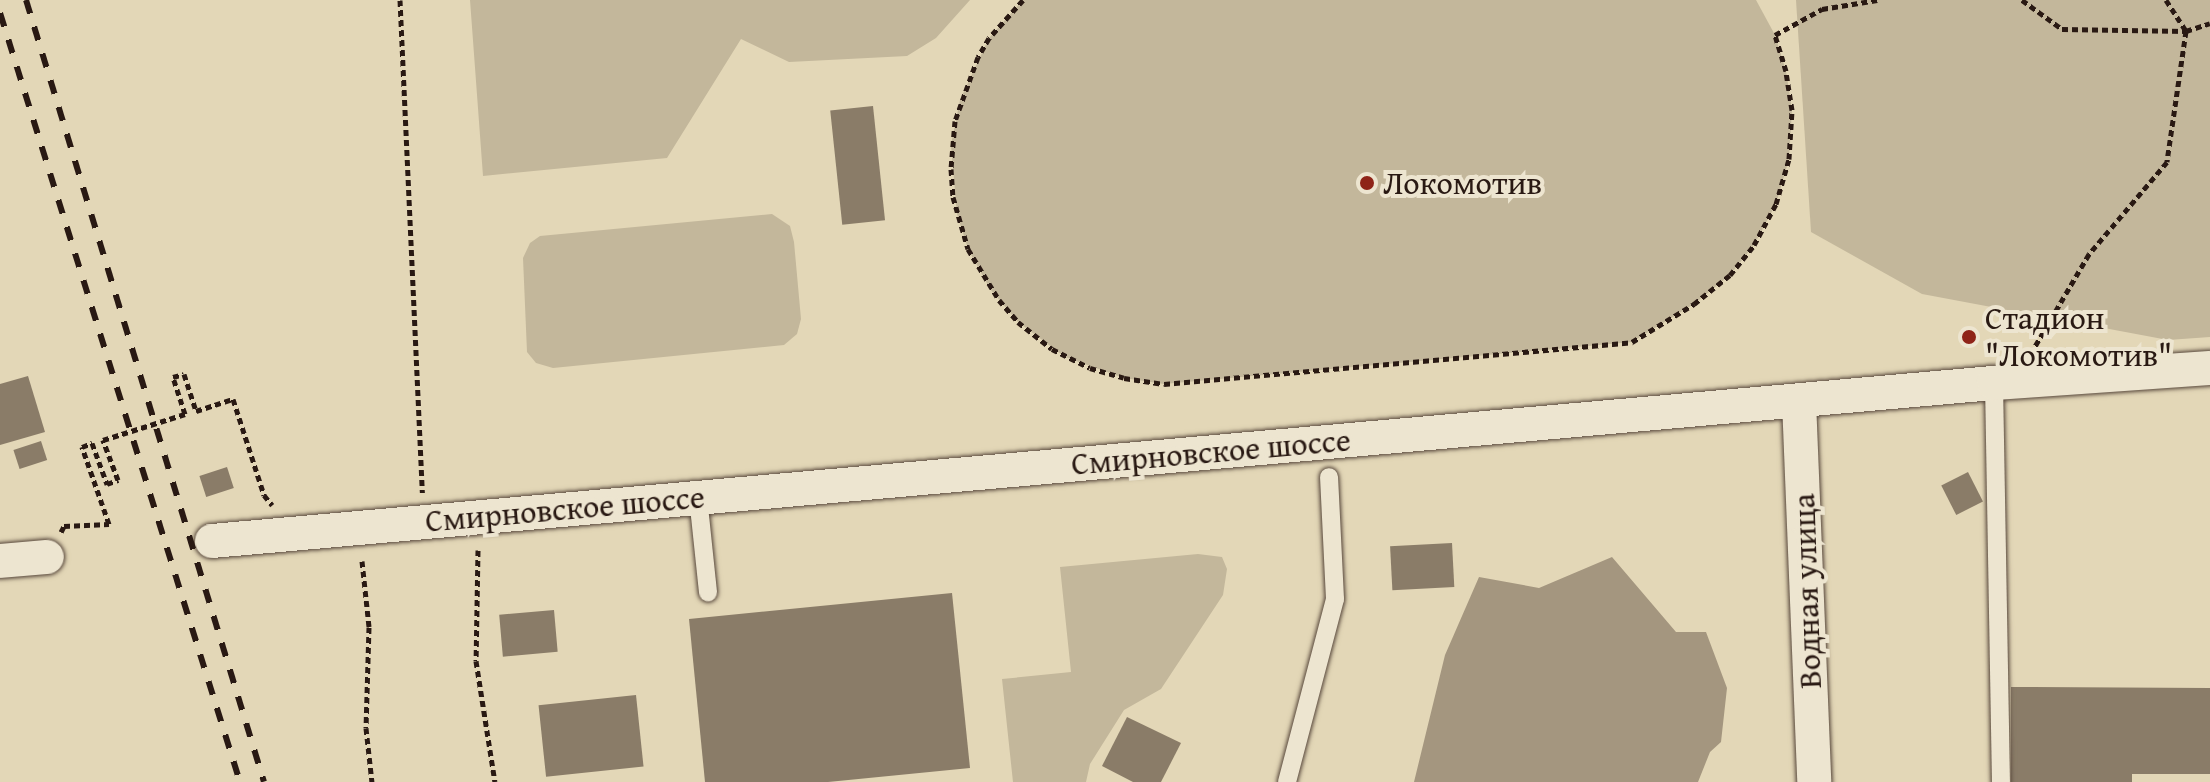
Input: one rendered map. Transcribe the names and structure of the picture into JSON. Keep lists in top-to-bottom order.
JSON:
{
  "streets": {
    "street": ["Смирновское шоссе", "Водная улица"]
  },
  "crossings": [
    ["Смирновское шоссе", "Водная улица"]
  ],
  "places": ["Локомотив", "Стадион \"Локомотив\""]
}
